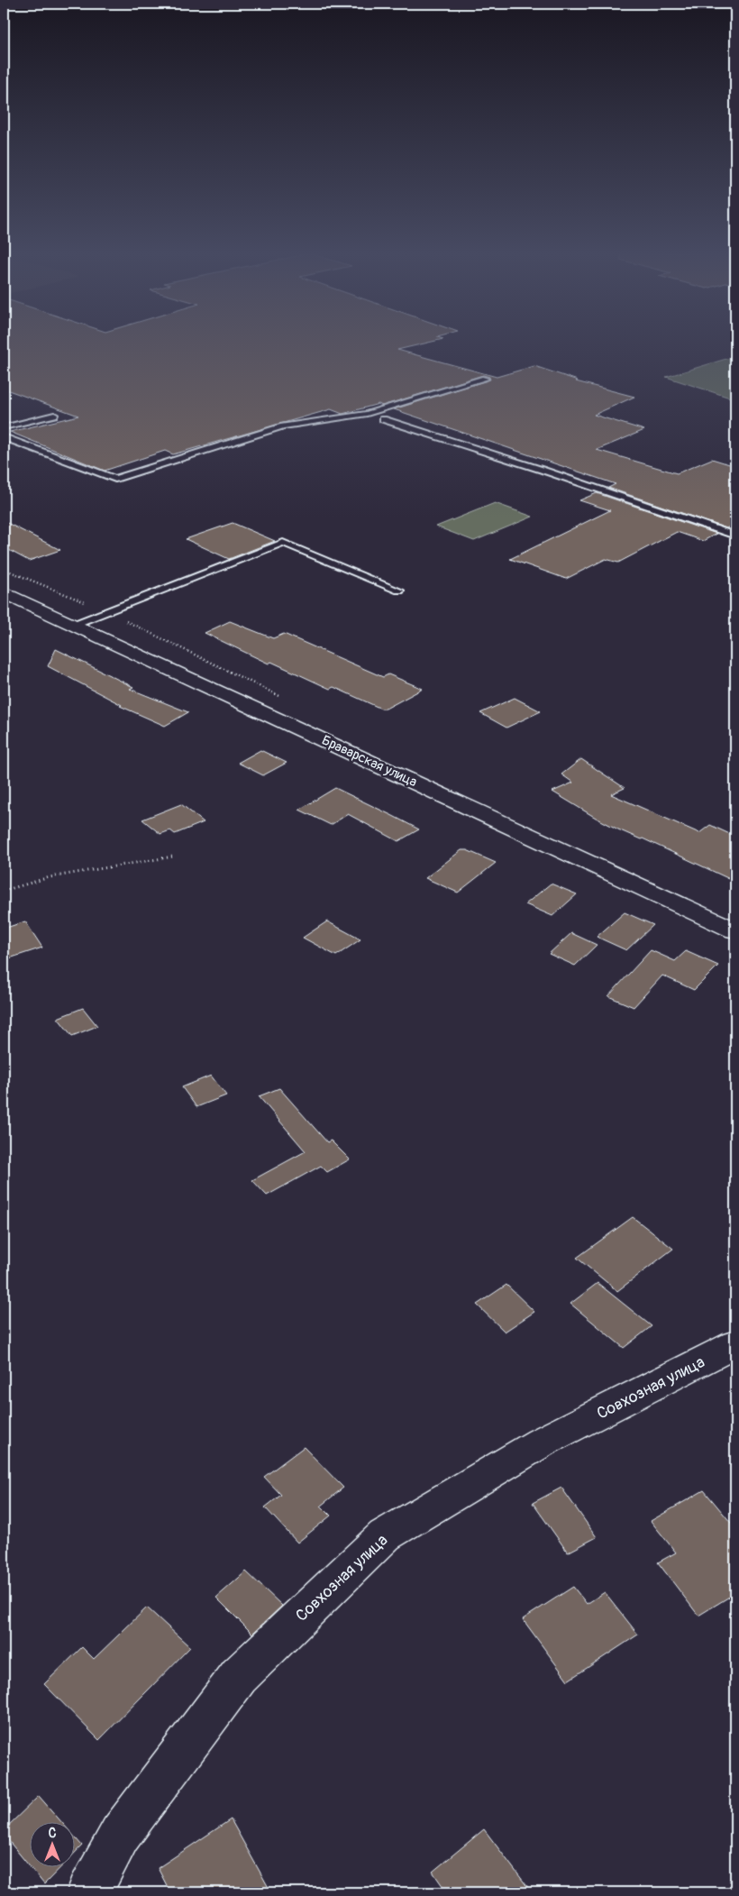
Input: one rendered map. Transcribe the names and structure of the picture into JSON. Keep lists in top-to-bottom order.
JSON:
{
  "streets": {
    "main road": ["Браварская улица", "Совхозная улица"]
  },
  "north": "top"
}
